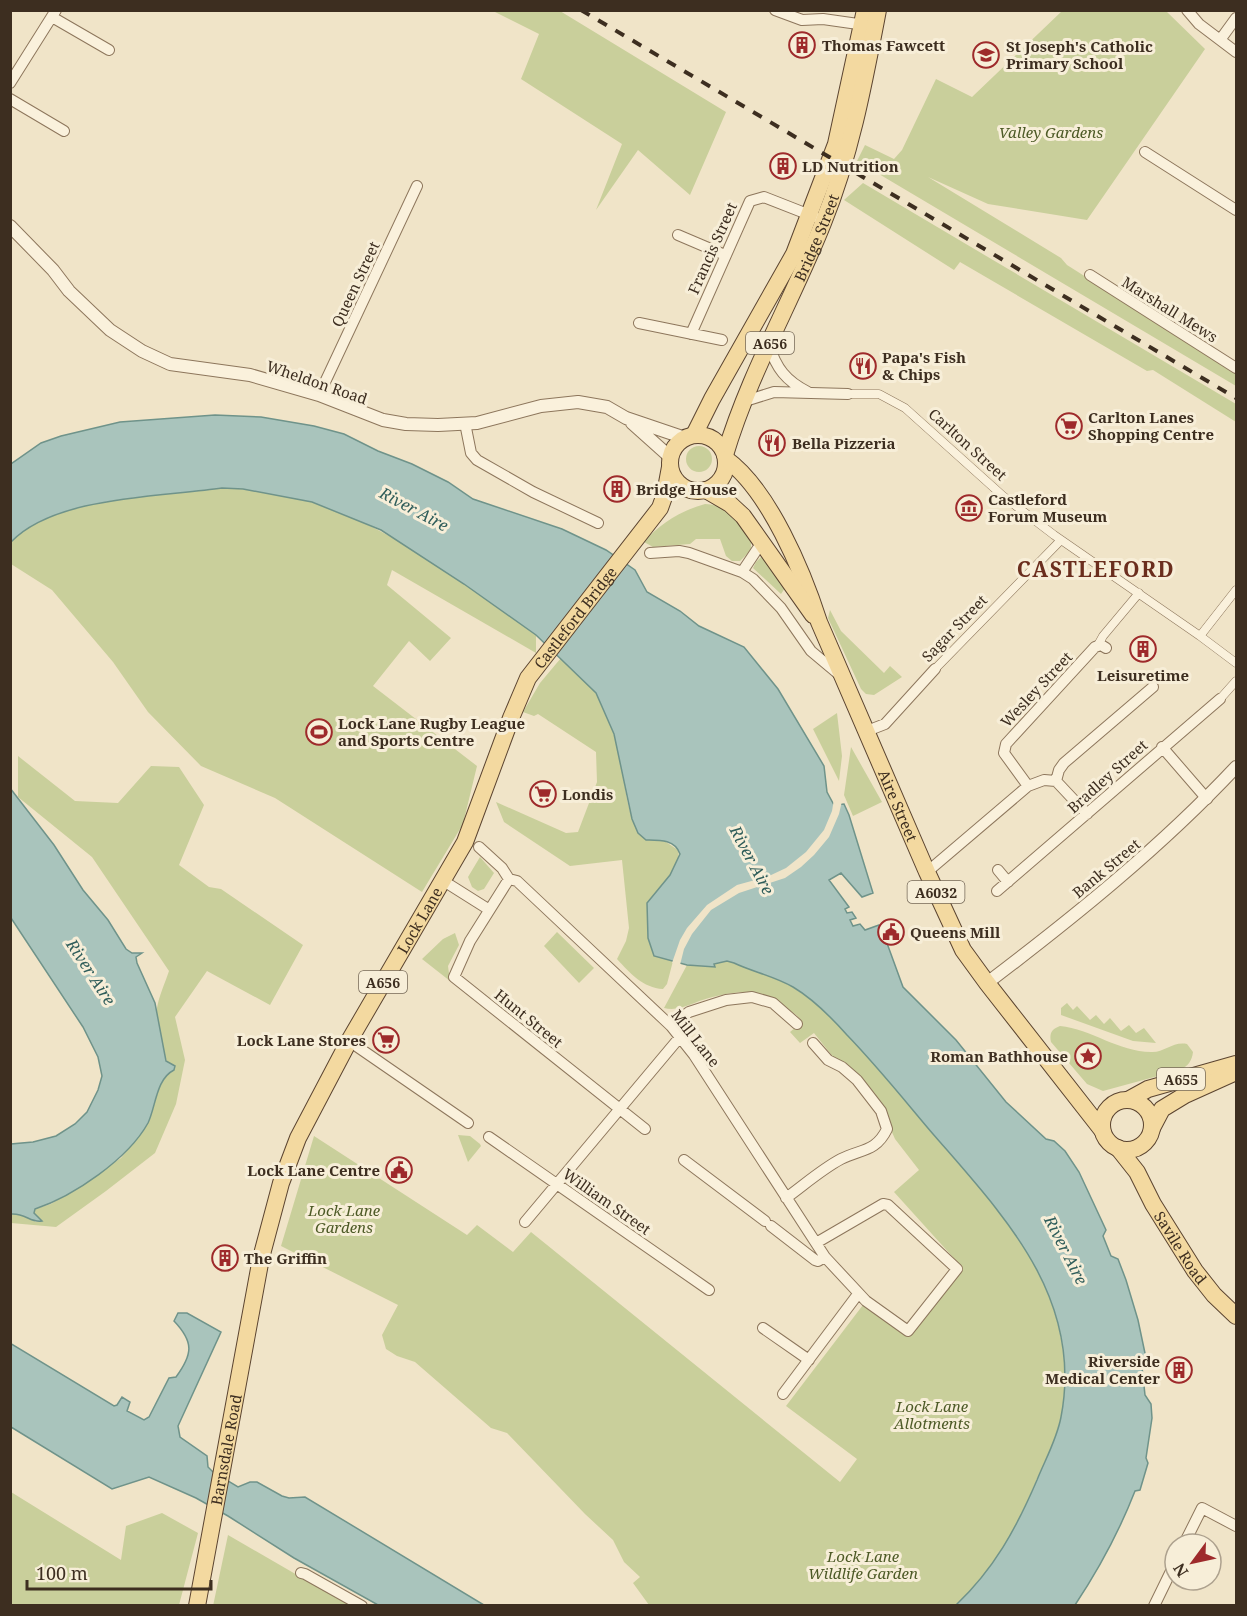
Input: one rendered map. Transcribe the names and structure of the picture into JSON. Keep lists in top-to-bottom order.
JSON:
{
  "streets": {
    "main road": [
      "Bridge Street",
      "A656",
      "Castleford Bridge",
      "Aire Street",
      "A6032",
      "Lock Lane",
      "A655",
      "Savile Road",
      "Barnsdale Road"
    ],
    "street": [
      "Francis Street",
      "Queen Street",
      "Marshall Mews",
      "Wheldon Road",
      "Carlton Street",
      "Sagar Street",
      "Wesley Street",
      "Bradley Street",
      "Bank Street",
      "Hunt Street",
      "Mill Lane",
      "William Street"
    ]
  },
  "crossings": [
    ["Bridge Street", "Francis Street"],
    ["Bridge Street", "A656"],
    ["Bridge Street", "Wheldon Road"],
    ["Bridge Street", "Carlton Street"],
    ["Bridge Street", "Aire Street"],
    ["Queen Street", "Wheldon Road"],
    ["A656", "Wheldon Road"],
    ["A656", "Castleford Bridge"],
    ["A656", "Aire Street"],
    ["Wheldon Road", "Aire Street"],
    ["Carlton Street", "Sagar Street"],
    ["Carlton Street", "Wesley Street"],
    ["Castleford Bridge", "Lock Lane"],
    ["Sagar Street", "Aire Street"],
    ["Aire Street", "Bank Street"],
    ["Aire Street", "A6032"],
    ["Bank Street", "A6032"],
    ["A6032", "A655"],
    ["A6032", "Savile Road"],
    ["Lock Lane", "Barnsdale Road"],
    ["Hunt Street", "Mill Lane"],
    ["A655", "Savile Road"]
  ],
  "districts": ["CASTLEFORD"],
  "water": ["River Aire"],
  "parks": [
    "Valley Gardens",
    "Lock Lane Gardens",
    "Lock Lane Allotments",
    "Lock Lane Wildlife Garden"
  ],
  "places": {
    "building": [
      "Thomas Fawcett",
      "LD Nutrition",
      "Bridge House",
      "Leisuretime",
      "The Griffin",
      "Riverside Medical Center"
    ],
    "school or university": ["St Joseph's Catholic Primary School"],
    "restaurant": ["Papa's Fish & Chips", "Bella Pizzeria"],
    "supermarket": ["Carlton Lanes Shopping Centre", "Londis", "Lock Lane Stores"],
    "museum": ["Castleford Forum Museum"],
    "sports": ["Lock Lane Rugby League and Sports Centre"],
    "public building": ["Queens Mill", "Lock Lane Centre"],
    "place": ["Roman Bathhouse"]
  },
  "scale_bar": "100 m",
  "north": "bottom left"
}
